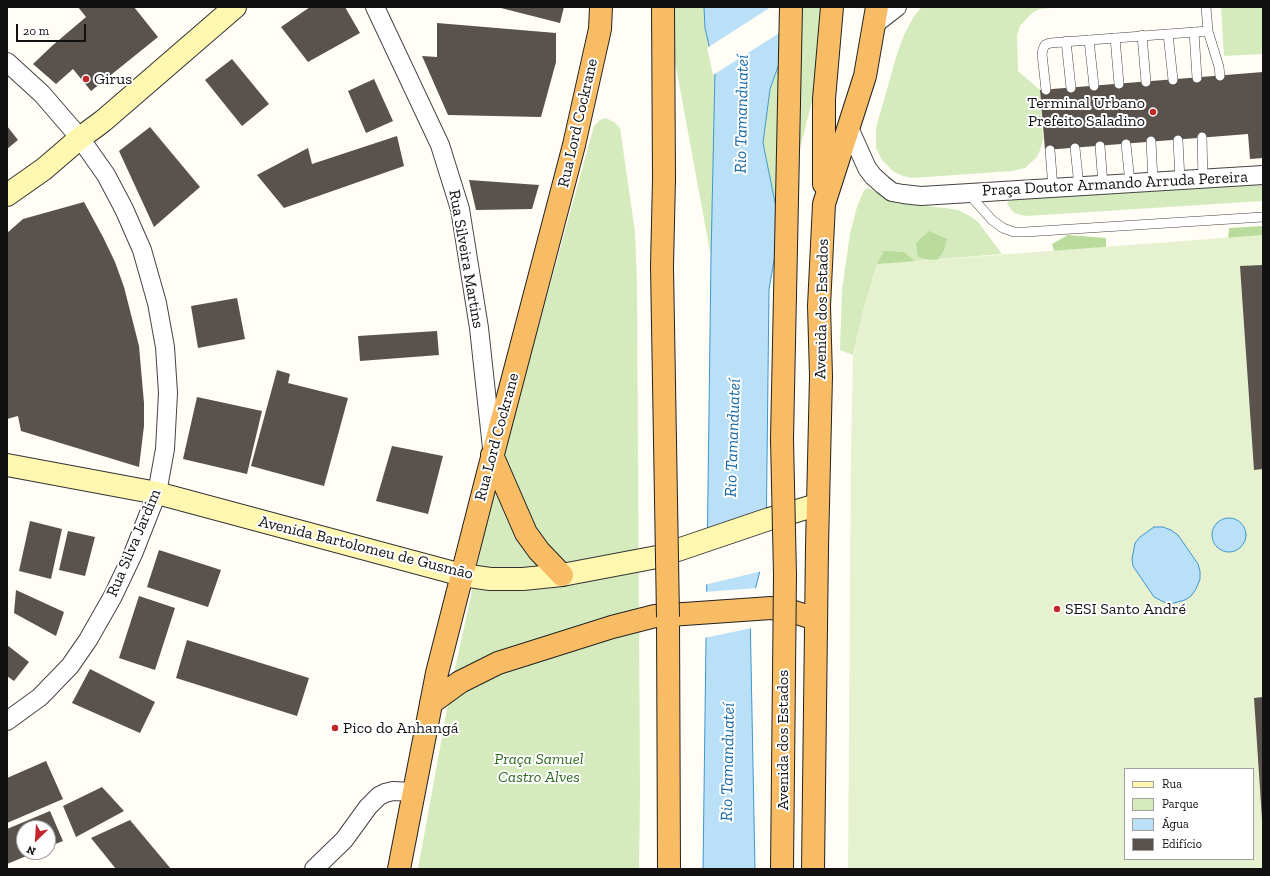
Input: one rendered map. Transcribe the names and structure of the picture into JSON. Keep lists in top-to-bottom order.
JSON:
{
  "streets": {
    "highway": ["Rua Lord Cockrane", "Avenida dos Estados"],
    "main road": ["Avenida Bartolomeu de Gusmão"],
    "street": ["Praça Doutor Armando Arruda Pereira", "Rua Silveira Martins", "Rua Silva Jardim"]
  },
  "crossings": [
    ["Rua Lord Cockrane", "Rua Silveira Martins"],
    ["Rua Lord Cockrane", "Avenida Bartolomeu de Gusmão"],
    ["Praça Doutor Armando Arruda Pereira", "Avenida dos Estados"],
    ["Avenida dos Estados", "Avenida Bartolomeu de Gusmão"],
    ["Rua Silva Jardim", "Avenida Bartolomeu de Gusmão"]
  ],
  "water": ["Rio Tamanduateí"],
  "parks": ["Praça Samuel Castro Alves"],
  "places": [
    "Girus",
    "Terminal Urbano Prefeito Saladino",
    "SESI Santo André",
    "Pico do Anhangá"
  ],
  "legend": [
    "Rua",
    "Parque",
    "Água",
    "Edifício"
  ],
  "scale_bar": "20 m",
  "north": "bottom left"
}
